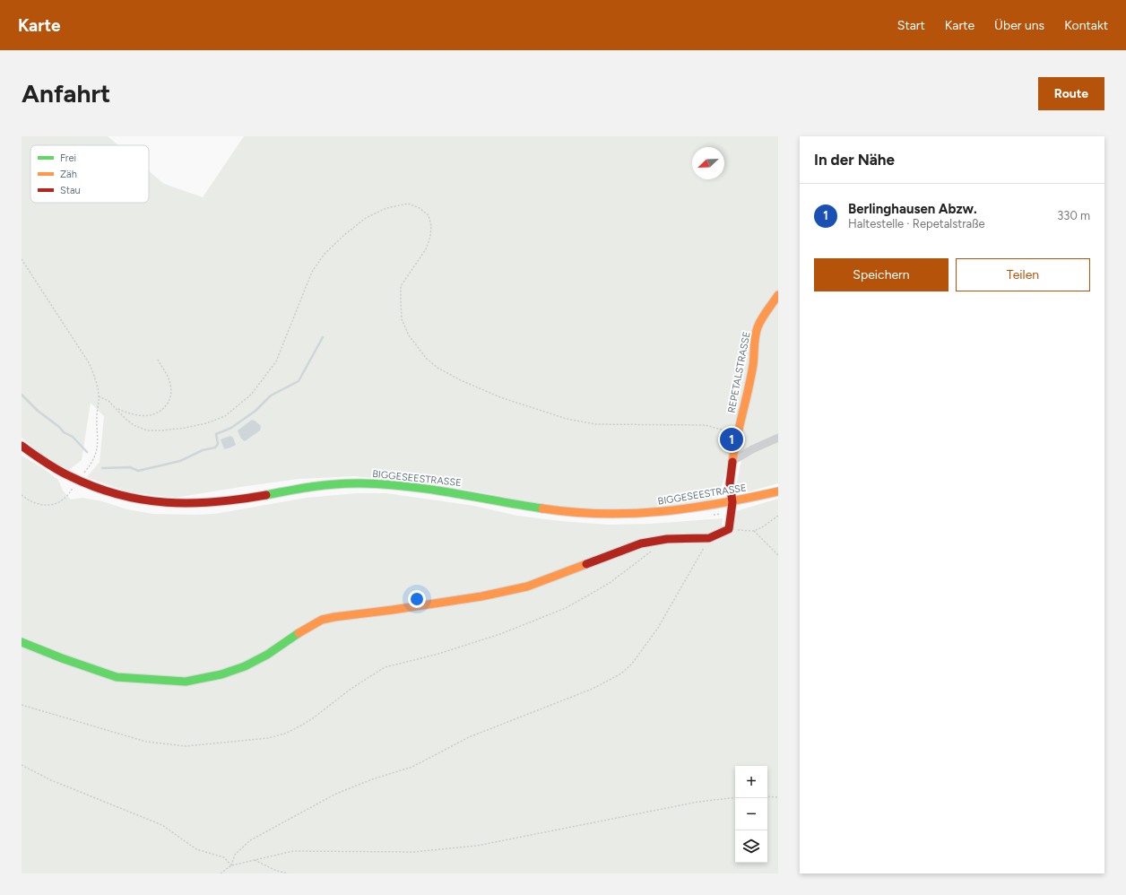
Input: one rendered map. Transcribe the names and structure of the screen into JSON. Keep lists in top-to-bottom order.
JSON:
{
  "streets": {
    "street": ["REPETALSTRASSE", "BIGGESEESTRASSE"]
  },
  "crossings": [
    ["REPETALSTRASSE", "BIGGESEESTRASSE"]
  ],
  "legend": ["Frei", "Zäh", "Stau"],
  "north": "bottom left",
  "page": {
    "header": "Karte",
    "nav": [
      "Start",
      "Karte",
      "Über uns",
      "Kontakt"
    ],
    "buttons": [
      "Route",
      ["Speichern", "Teilen"]
    ],
    "title": "Anfahrt",
    "heading": "In der Nähe",
    "list": [
      {
        "mark": "1",
        "name": "Berlinghausen Abzw.",
        "note": "Haltestelle · Repetalstraße",
        "value": "330 m"
      }
    ],
    "pins": "1",
    "map_buttons": ["+", "−"]
  }
}
